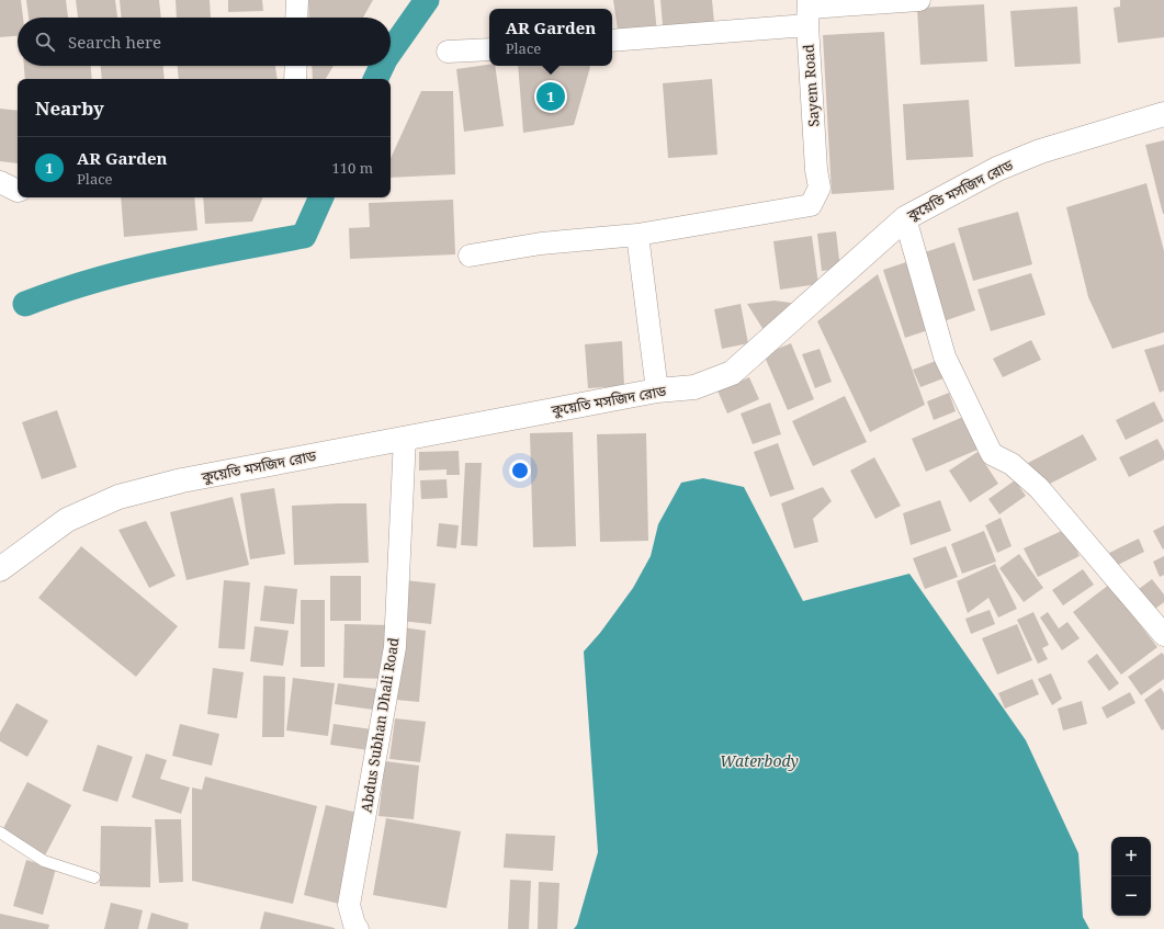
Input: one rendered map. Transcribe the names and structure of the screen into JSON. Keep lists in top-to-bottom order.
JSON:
{
  "streets": {
    "street": ["Sayem Road", "কুয়েতি মসজিদ রোড", "Abdus Subhan Dhali Road"]
  },
  "crossings": [
    ["কুয়েতি মসজিদ রোড", "Abdus Subhan Dhali Road"]
  ],
  "water": ["Waterbody"],
  "page": {
    "popup": ["AR Garden", "Place"],
    "search": "Search here",
    "heading": "Nearby",
    "pins": "1",
    "list": [
      {
        "mark": "1",
        "name": "AR Garden",
        "note": "Place",
        "value": "110 m"
      }
    ],
    "map_buttons": ["+", "−"]
  }
}
